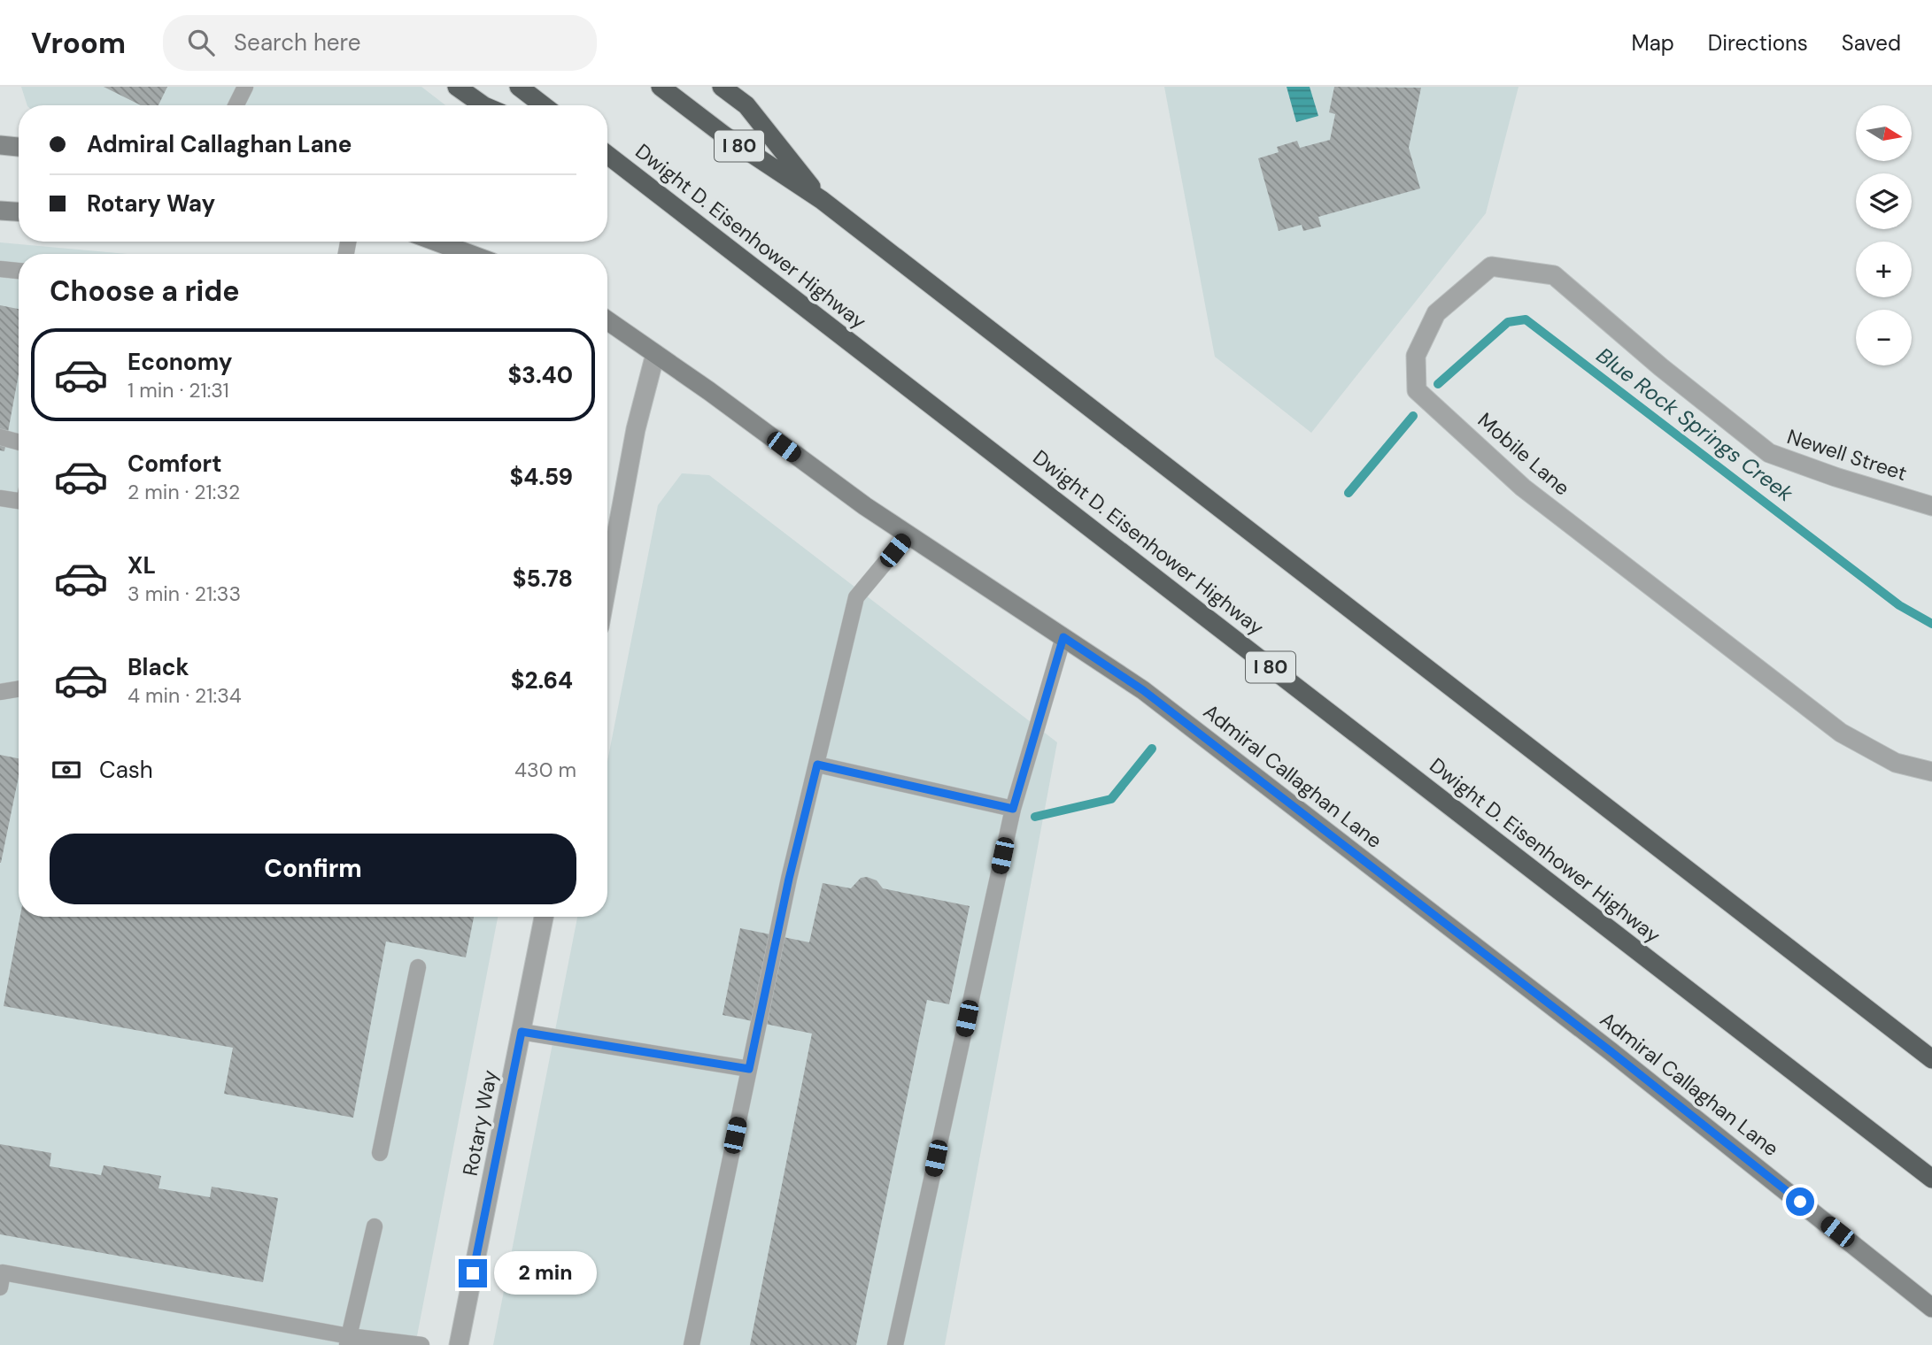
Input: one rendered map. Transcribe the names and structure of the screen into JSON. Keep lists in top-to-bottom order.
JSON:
{
  "streets": {
    "highway": ["I 80", "Dwight D. Eisenhower Highway"],
    "main road": ["Admiral Callaghan Lane"],
    "street": ["Mobile Lane", "Newell Street", "Rotary Way"]
  },
  "crossings": [
    ["Mobile Lane", "Newell Street"]
  ],
  "water": ["Blue Rock Springs Creek"],
  "north": "right",
  "page": {
    "header": "Vroom",
    "search": "Search here",
    "nav": ["Map", "Directions", "Saved"],
    "map_buttons": ["+", "−"],
    "banner": ["Admiral Callaghan Lane", "Rotary Way"],
    "heading": "Choose a ride",
    "list": [
      {
        "name": "Economy",
        "note": "1 min · 21:31",
        "value": "$3.40"
      },
      {
        "name": "Comfort",
        "note": "2 min · 21:32",
        "value": "$4.59"
      },
      {
        "name": "XL",
        "note": "3 min · 21:33",
        "value": "$5.78"
      },
      {
        "name": "Black",
        "note": "4 min · 21:34",
        "value": "$2.64"
      }
    ],
    "pay": ["Cash", "430 m"],
    "buttons": "Confirm",
    "bubble": "2 min"
  }
}
